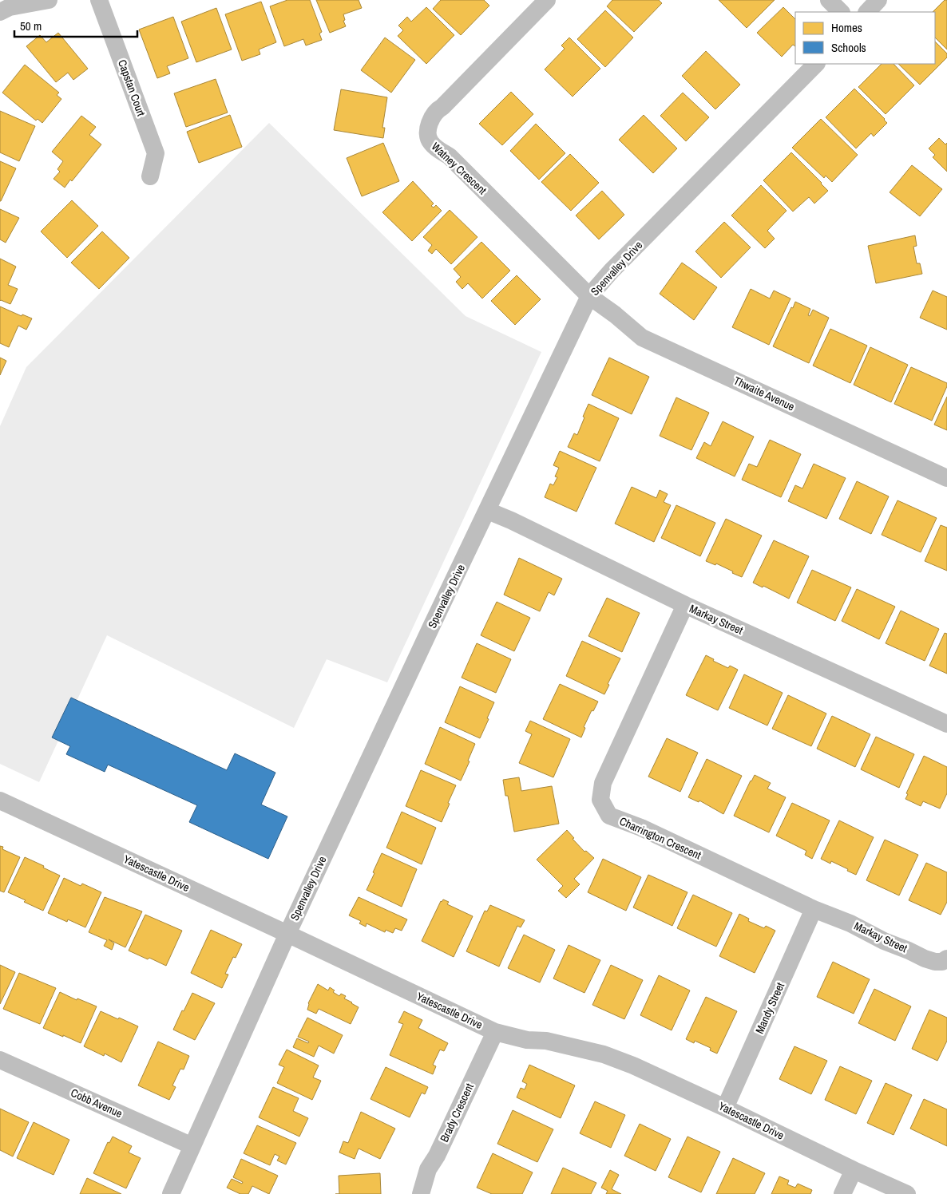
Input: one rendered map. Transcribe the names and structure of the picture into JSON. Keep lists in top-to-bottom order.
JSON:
{
  "streets": {
    "street": [
      "Capstan Court",
      "Watney Crescent",
      "Spenvalley Drive",
      "Thwaite Avenue",
      "Markay Street",
      "Charrington Crescent",
      "Yatescastle Drive",
      "Mandy Street",
      "Cobb Avenue",
      "Brady Crescent"
    ]
  },
  "crossings": [
    ["Watney Crescent", "Spenvalley Drive"],
    ["Watney Crescent", "Thwaite Avenue"],
    ["Spenvalley Drive", "Thwaite Avenue"],
    ["Spenvalley Drive", "Markay Street"],
    ["Spenvalley Drive", "Yatescastle Drive"],
    ["Spenvalley Drive", "Cobb Avenue"],
    ["Markay Street", "Charrington Crescent"],
    ["Markay Street", "Mandy Street"],
    ["Charrington Crescent", "Mandy Street"],
    ["Yatescastle Drive", "Mandy Street"],
    ["Yatescastle Drive", "Brady Crescent"]
  ],
  "legend": ["Homes", "Schools"],
  "scale_bar": "50 m"
}
